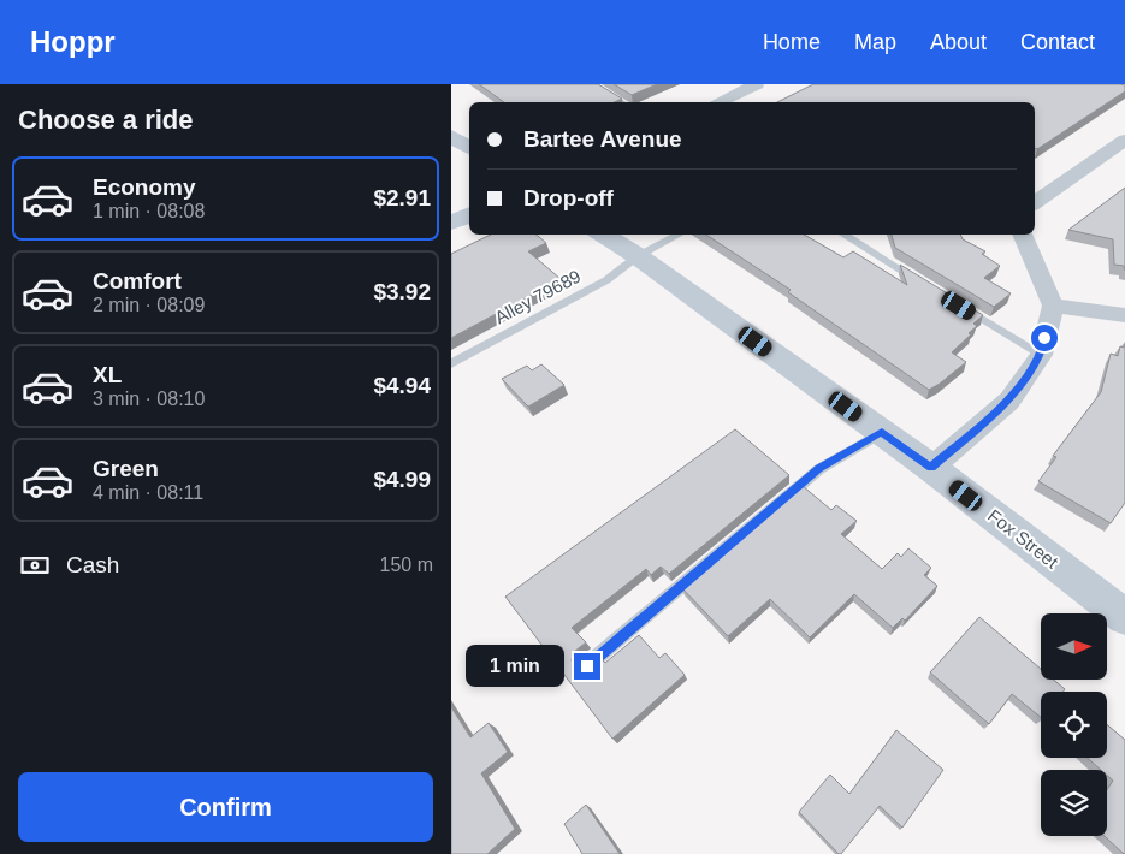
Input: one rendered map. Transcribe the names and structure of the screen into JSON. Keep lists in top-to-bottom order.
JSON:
{
  "streets": {
    "main road": ["Fox Street"],
    "lane": ["Alley 79689"]
  },
  "crossings": [
    ["Alley 79689", "Fox Street"]
  ],
  "north": "right",
  "page": {
    "header": "Hoppr",
    "nav": [
      "Home",
      "Map",
      "About",
      "Contact"
    ],
    "heading": "Choose a ride",
    "banner": ["Bartee Avenue", "Drop-off"],
    "list": [
      {
        "name": "Economy",
        "note": "1 min · 08:08",
        "value": "$2.91"
      },
      {
        "name": "Comfort",
        "note": "2 min · 08:09",
        "value": "$3.92"
      },
      {
        "name": "XL",
        "note": "3 min · 08:10",
        "value": "$4.94"
      },
      {
        "name": "Green",
        "note": "4 min · 08:11",
        "value": "$4.99"
      }
    ],
    "pay": ["Cash", "150 m"],
    "bubble": "1 min",
    "buttons": "Confirm"
  }
}
